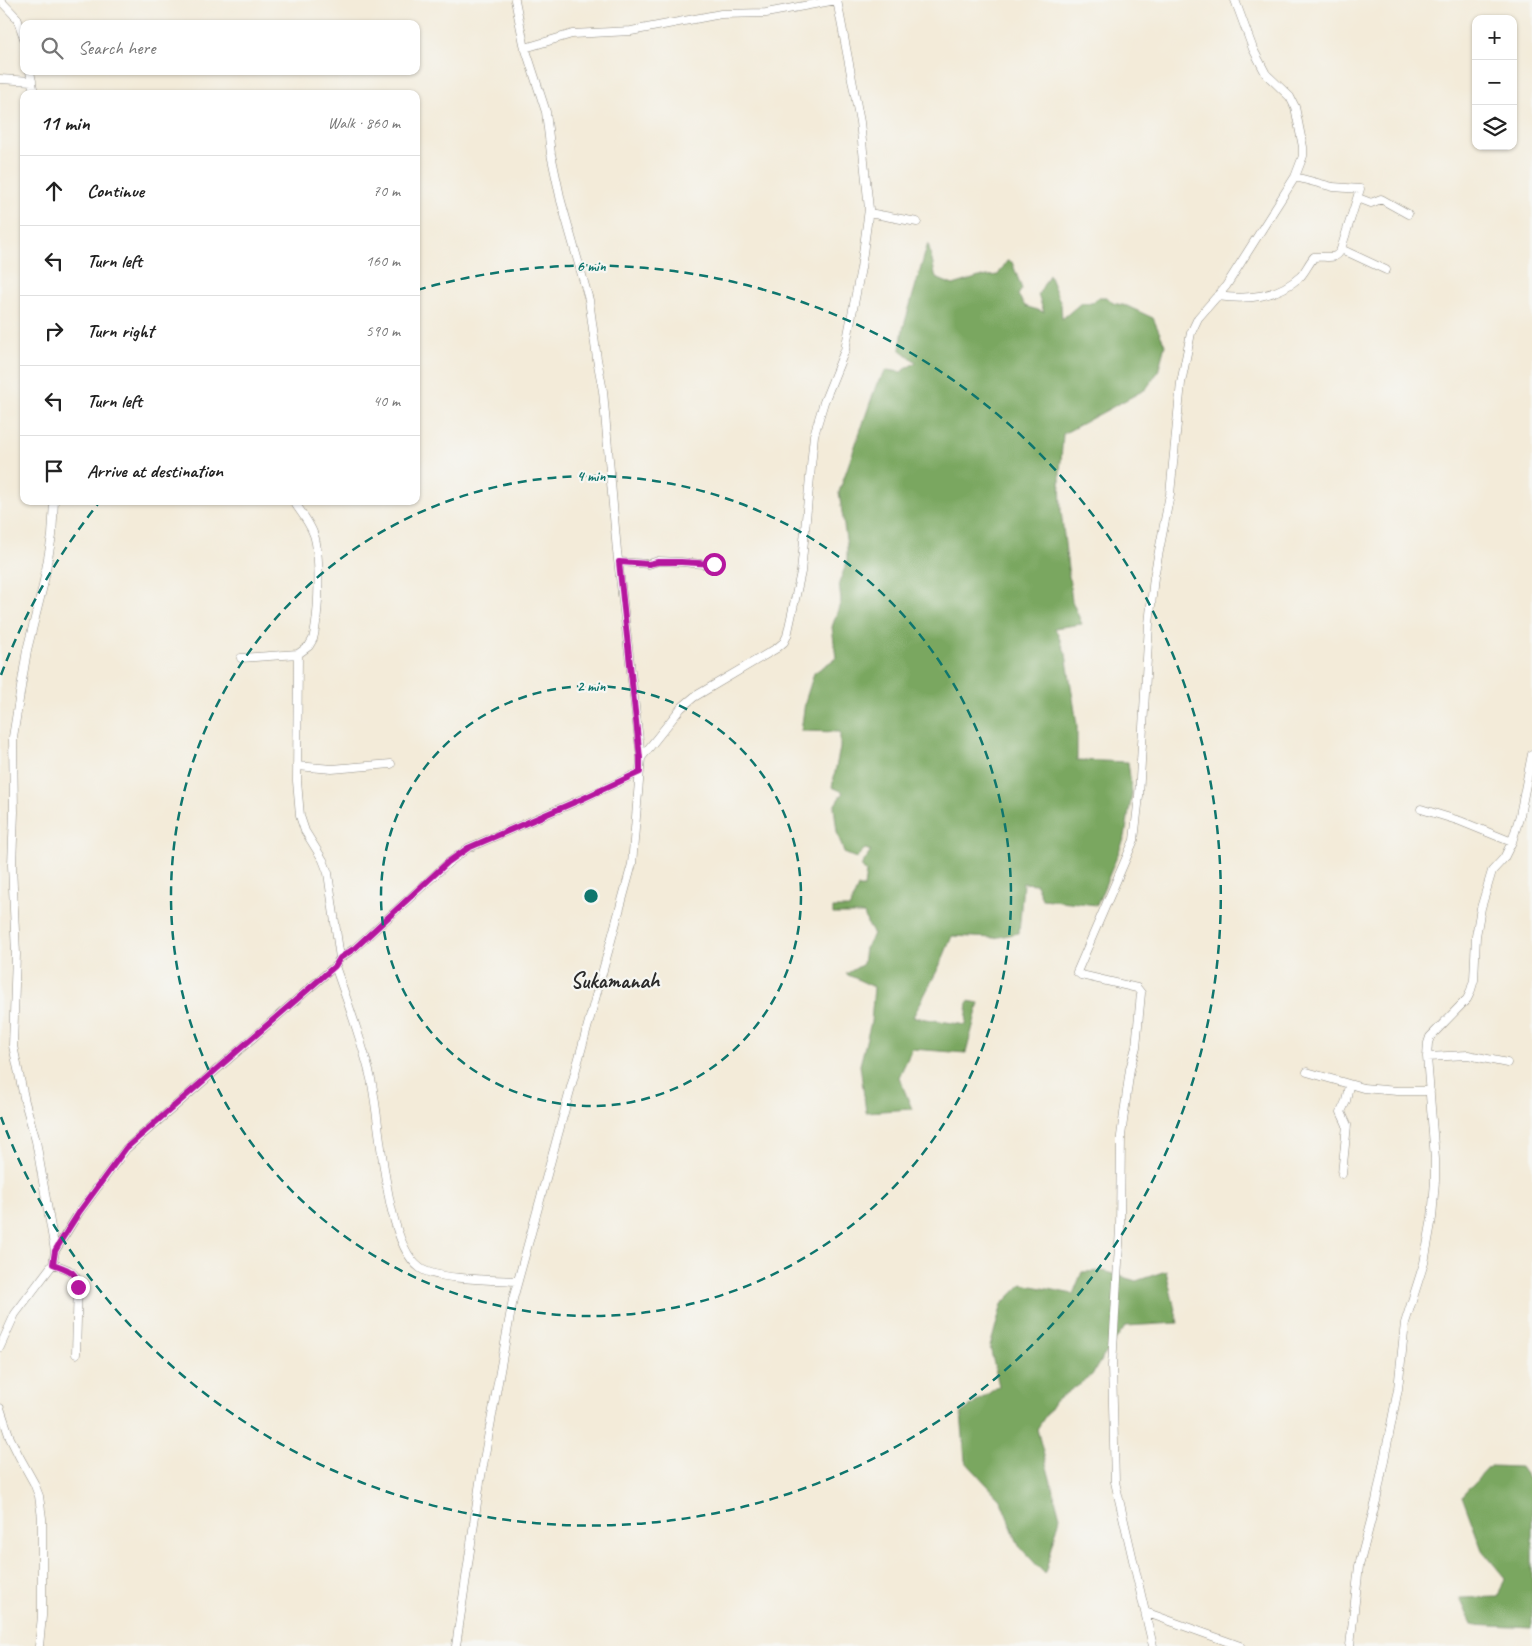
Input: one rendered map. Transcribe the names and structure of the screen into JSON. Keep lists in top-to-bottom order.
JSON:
{
  "districts": ["Sukamanah"],
  "page": {
    "map_buttons": ["+", "−"],
    "search": "Search here",
    "heading": ["11 min", "Walk · 860 m"],
    "list": [
      ["Continue", "70 m"],
      ["Turn left", "160 m"],
      ["Turn right", "590 m"],
      ["Turn left", "40 m"],
      "Arrive at destination"
    ]
  },
  "rings": ["6 min", "4 min", "2 min"]
}
